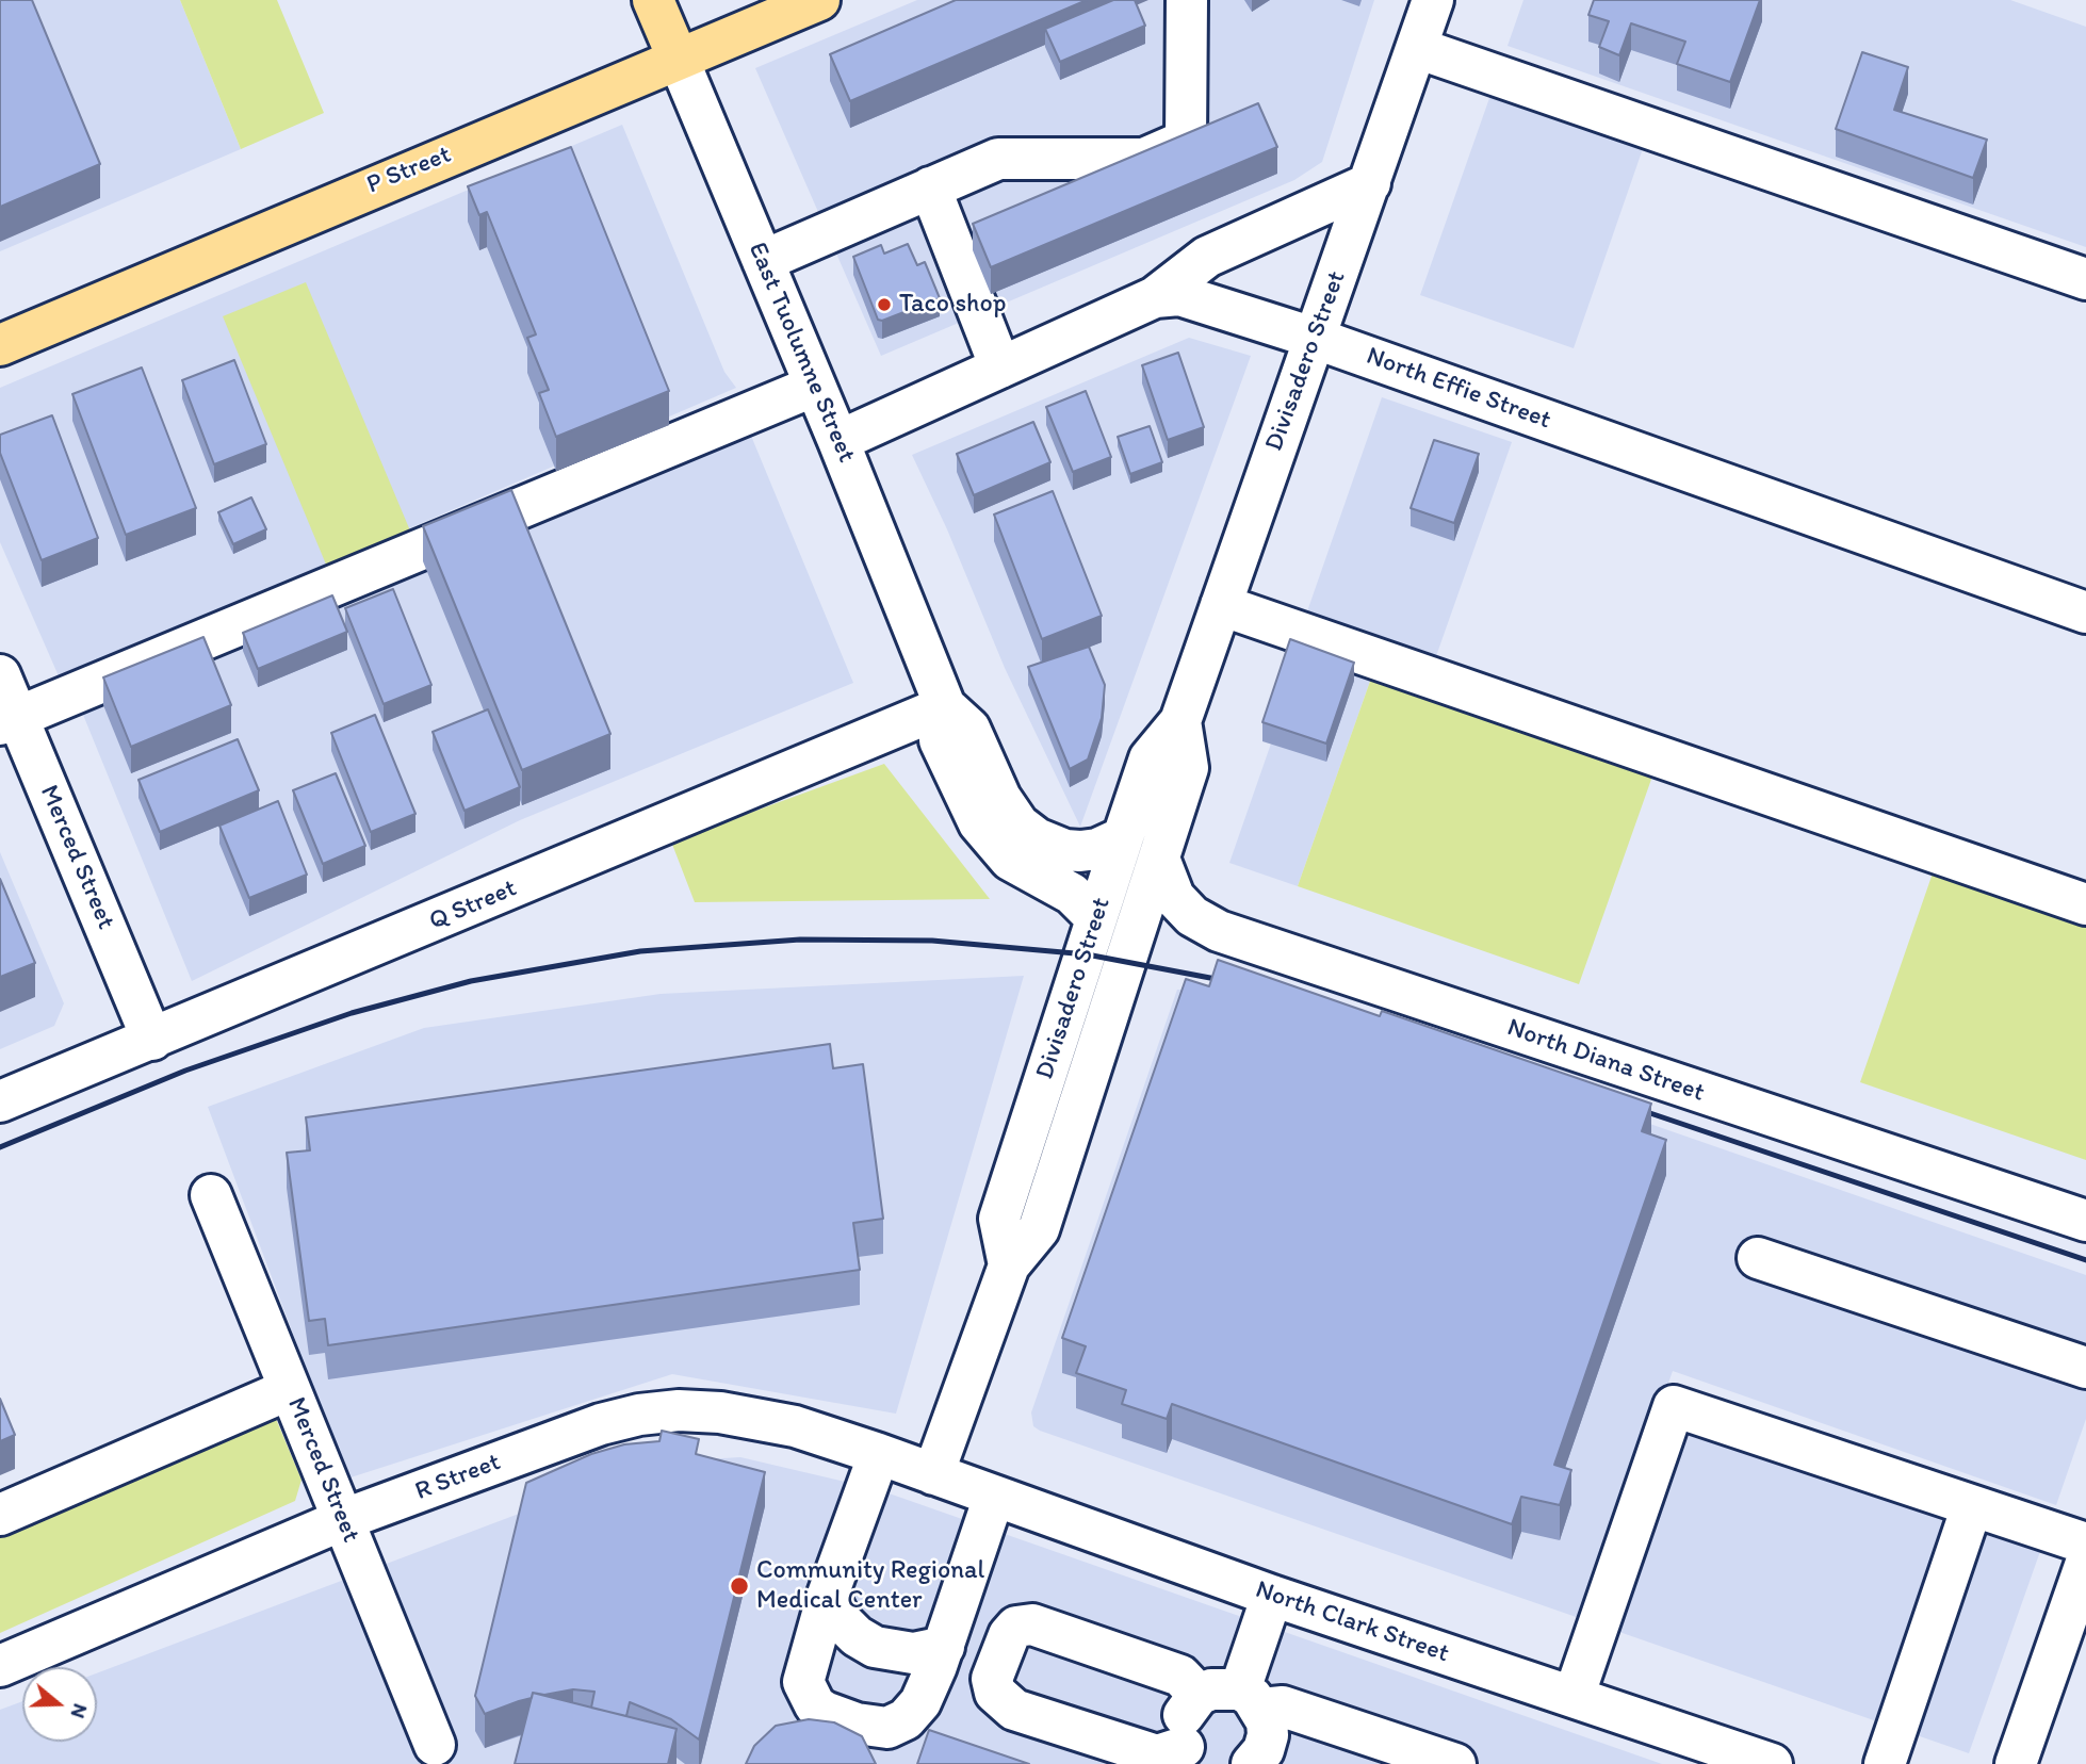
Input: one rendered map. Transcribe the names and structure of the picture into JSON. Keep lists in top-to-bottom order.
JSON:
{
  "streets": {
    "main road": ["P Street", "East Tuolumne Street"],
    "street": [
      "Divisadero Street",
      "North Effie Street",
      "Merced Street",
      "Q Street",
      "North Diana Street",
      "R Street",
      "North Clark Street"
    ]
  },
  "crossings": [
    ["P Street", "East Tuolumne Street"],
    ["East Tuolumne Street", "Divisadero Street"],
    ["East Tuolumne Street", "North Effie Street"],
    ["East Tuolumne Street", "Q Street"],
    ["Divisadero Street", "North Effie Street"],
    ["Divisadero Street", "North Diana Street"],
    ["Divisadero Street", "R Street"],
    ["Divisadero Street", "North Clark Street"],
    ["Merced Street", "Q Street"],
    ["Merced Street", "R Street"],
    ["R Street", "North Clark Street"]
  ],
  "places": ["Taco shop", "Community Regional Medical Center"],
  "north": "right"
}
